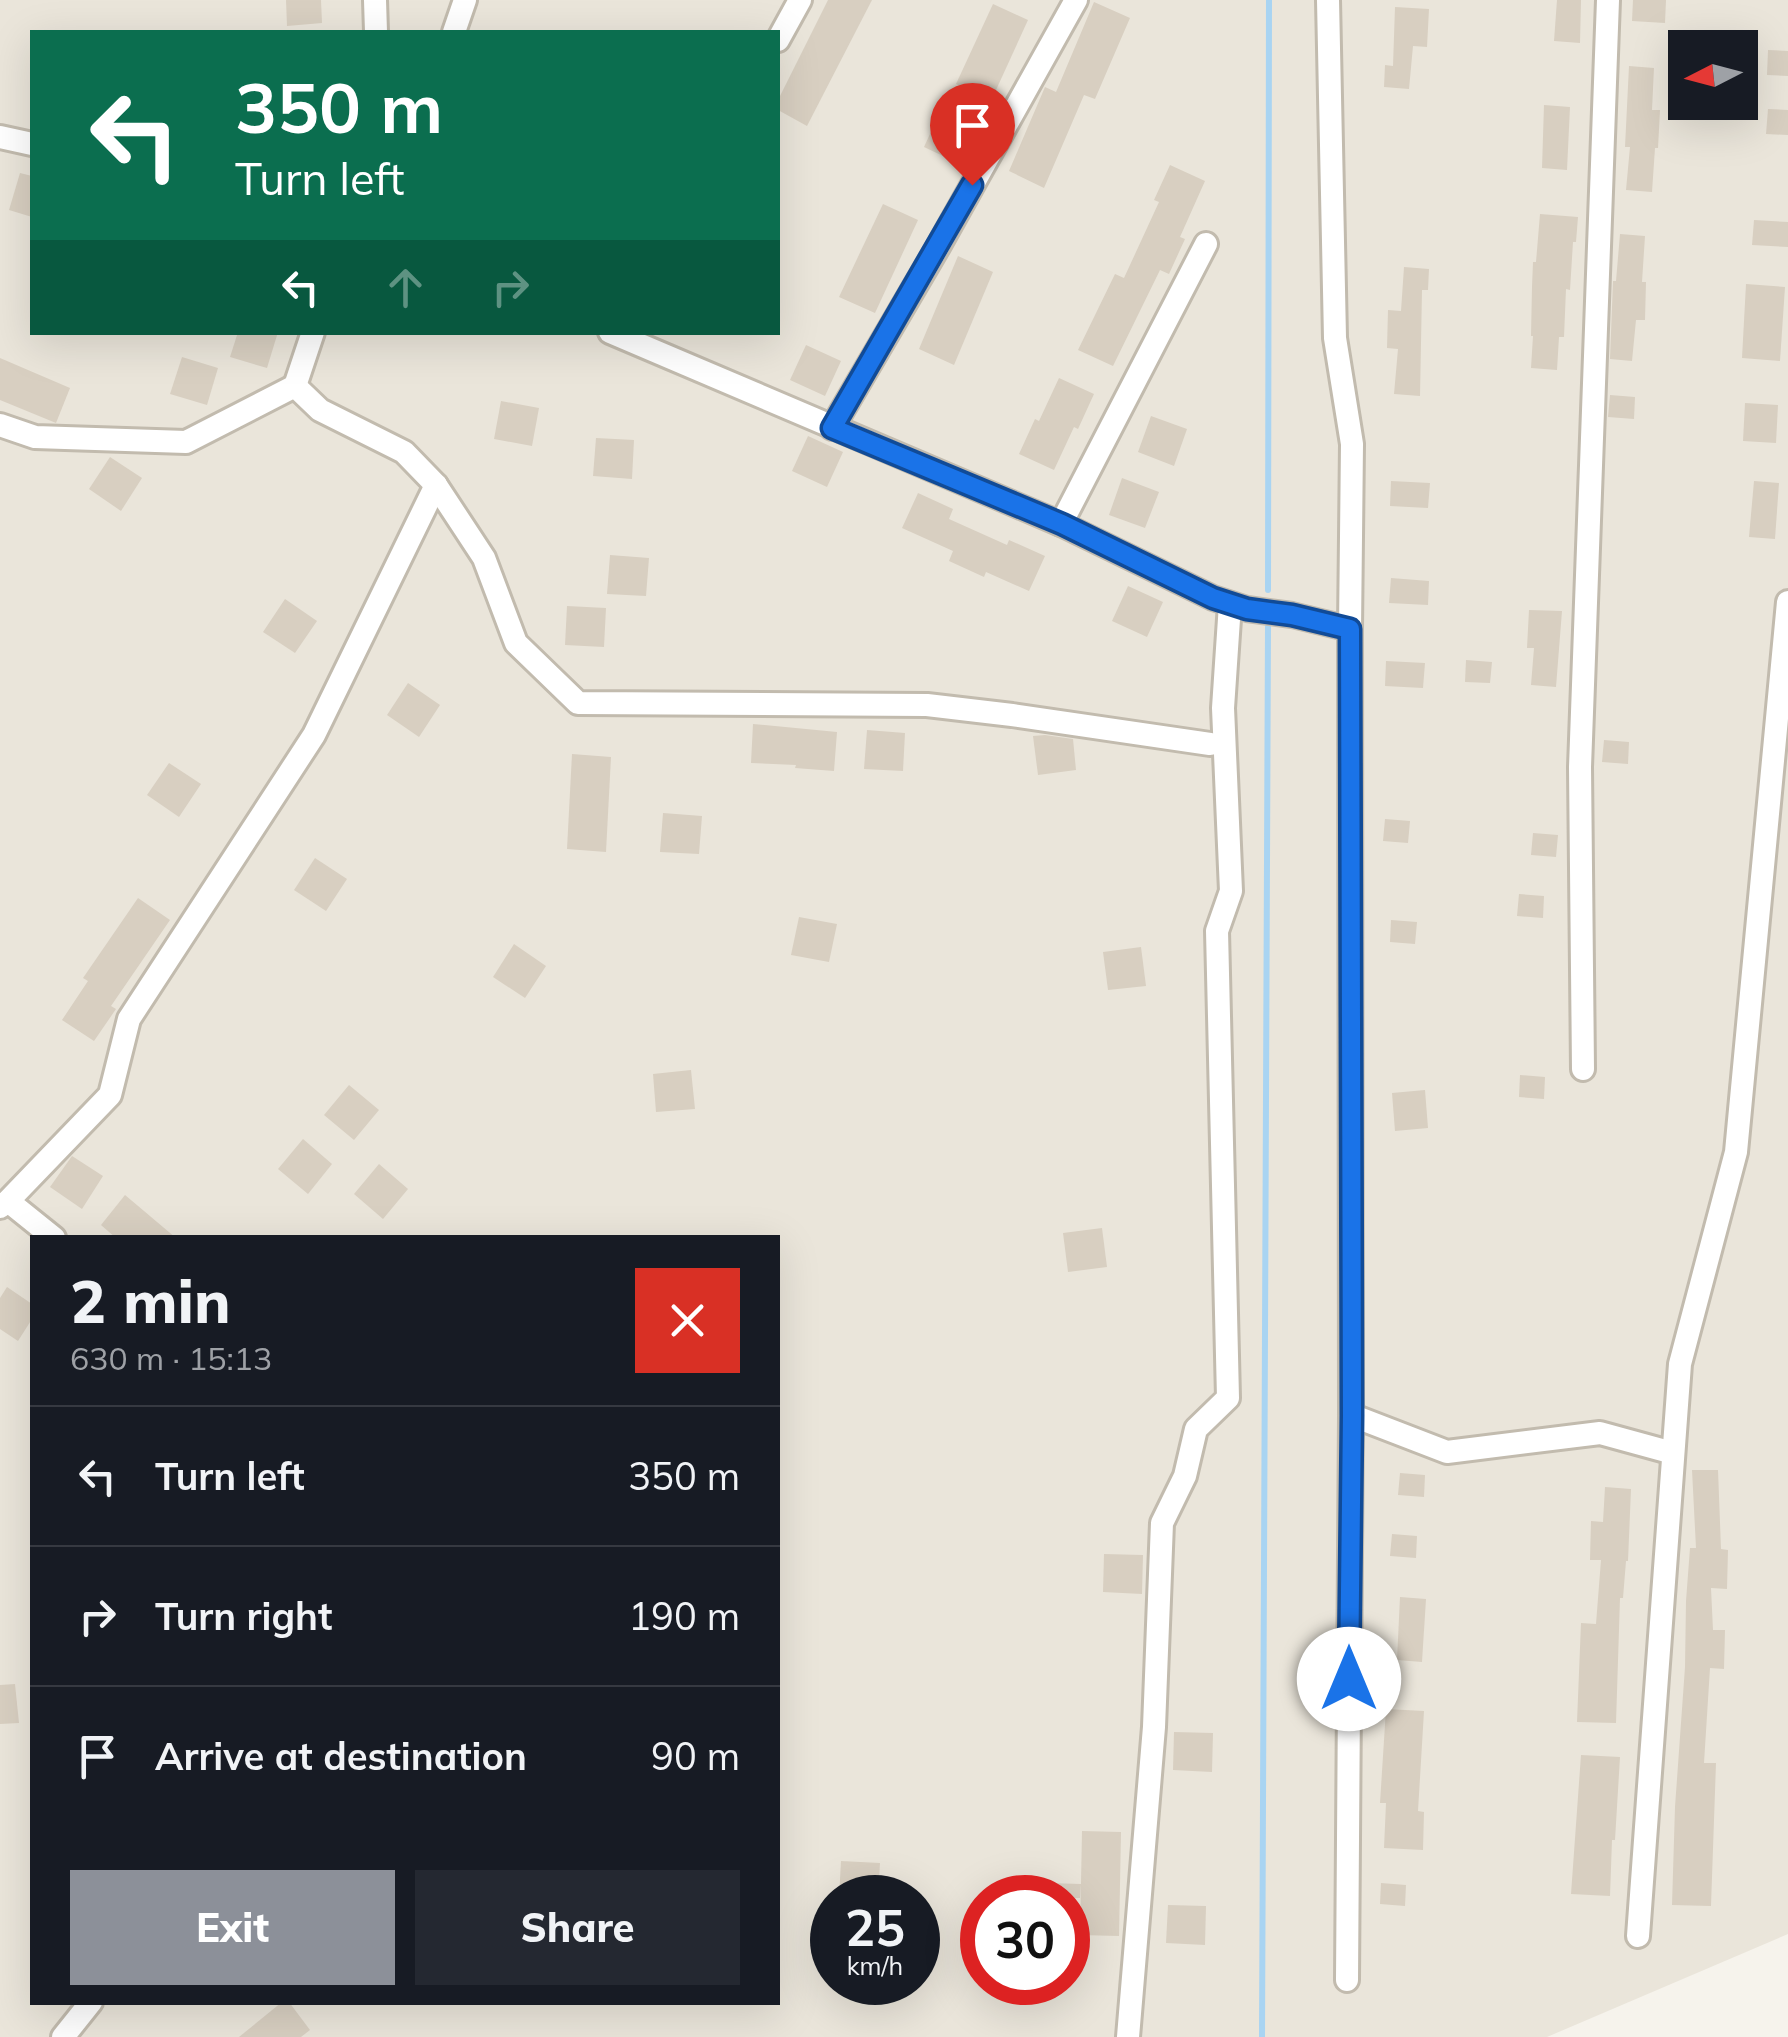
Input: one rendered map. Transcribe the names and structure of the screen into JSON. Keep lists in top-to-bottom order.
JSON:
{
  "north": "left",
  "page": {
    "turn": ["350 m", "Turn left"],
    "heading": ["2 min", "630 m · 15:13"],
    "list": [
      {
        "name": "Turn left",
        "value": "350 m"
      },
      {
        "name": "Turn right",
        "value": "190 m"
      },
      {
        "name": "Arrive at destination",
        "value": "90 m"
      }
    ],
    "buttons": ["Exit", "Share"],
    "speed": "25 km/h",
    "limit": "30"
  }
}
